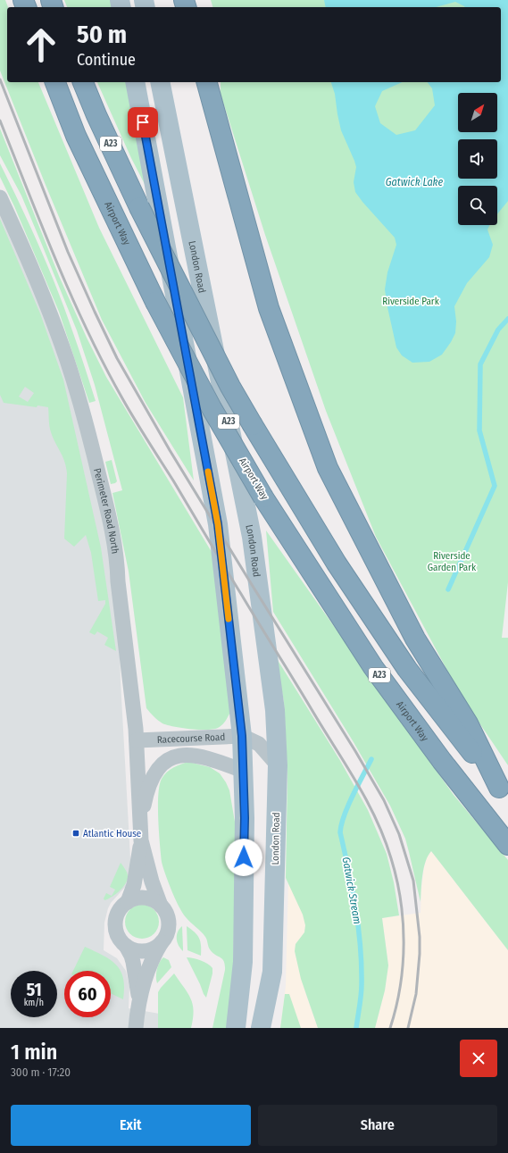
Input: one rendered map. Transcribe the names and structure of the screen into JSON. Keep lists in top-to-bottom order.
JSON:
{
  "streets": {
    "highway": ["A23", "Airport Way"],
    "main road": ["London Road"],
    "street": ["Perimeter Road North", "Racecourse Road"]
  },
  "crossings": [
    ["London Road", "Racecourse Road"],
    ["Perimeter Road North", "Racecourse Road"]
  ],
  "water": ["Gatwick Lake", "Gatwick Stream"],
  "parks": ["Riverside Park", "Riverside Garden Park"],
  "places": {
    "transit": ["Atlantic House"]
  },
  "north": "top right",
  "page": {
    "turn": ["50 m", "Continue"],
    "speed": "51 km/h",
    "limit": "60",
    "heading": ["1 min", "300 m · 17:20"],
    "buttons": ["Exit", "Share"]
  }
}
